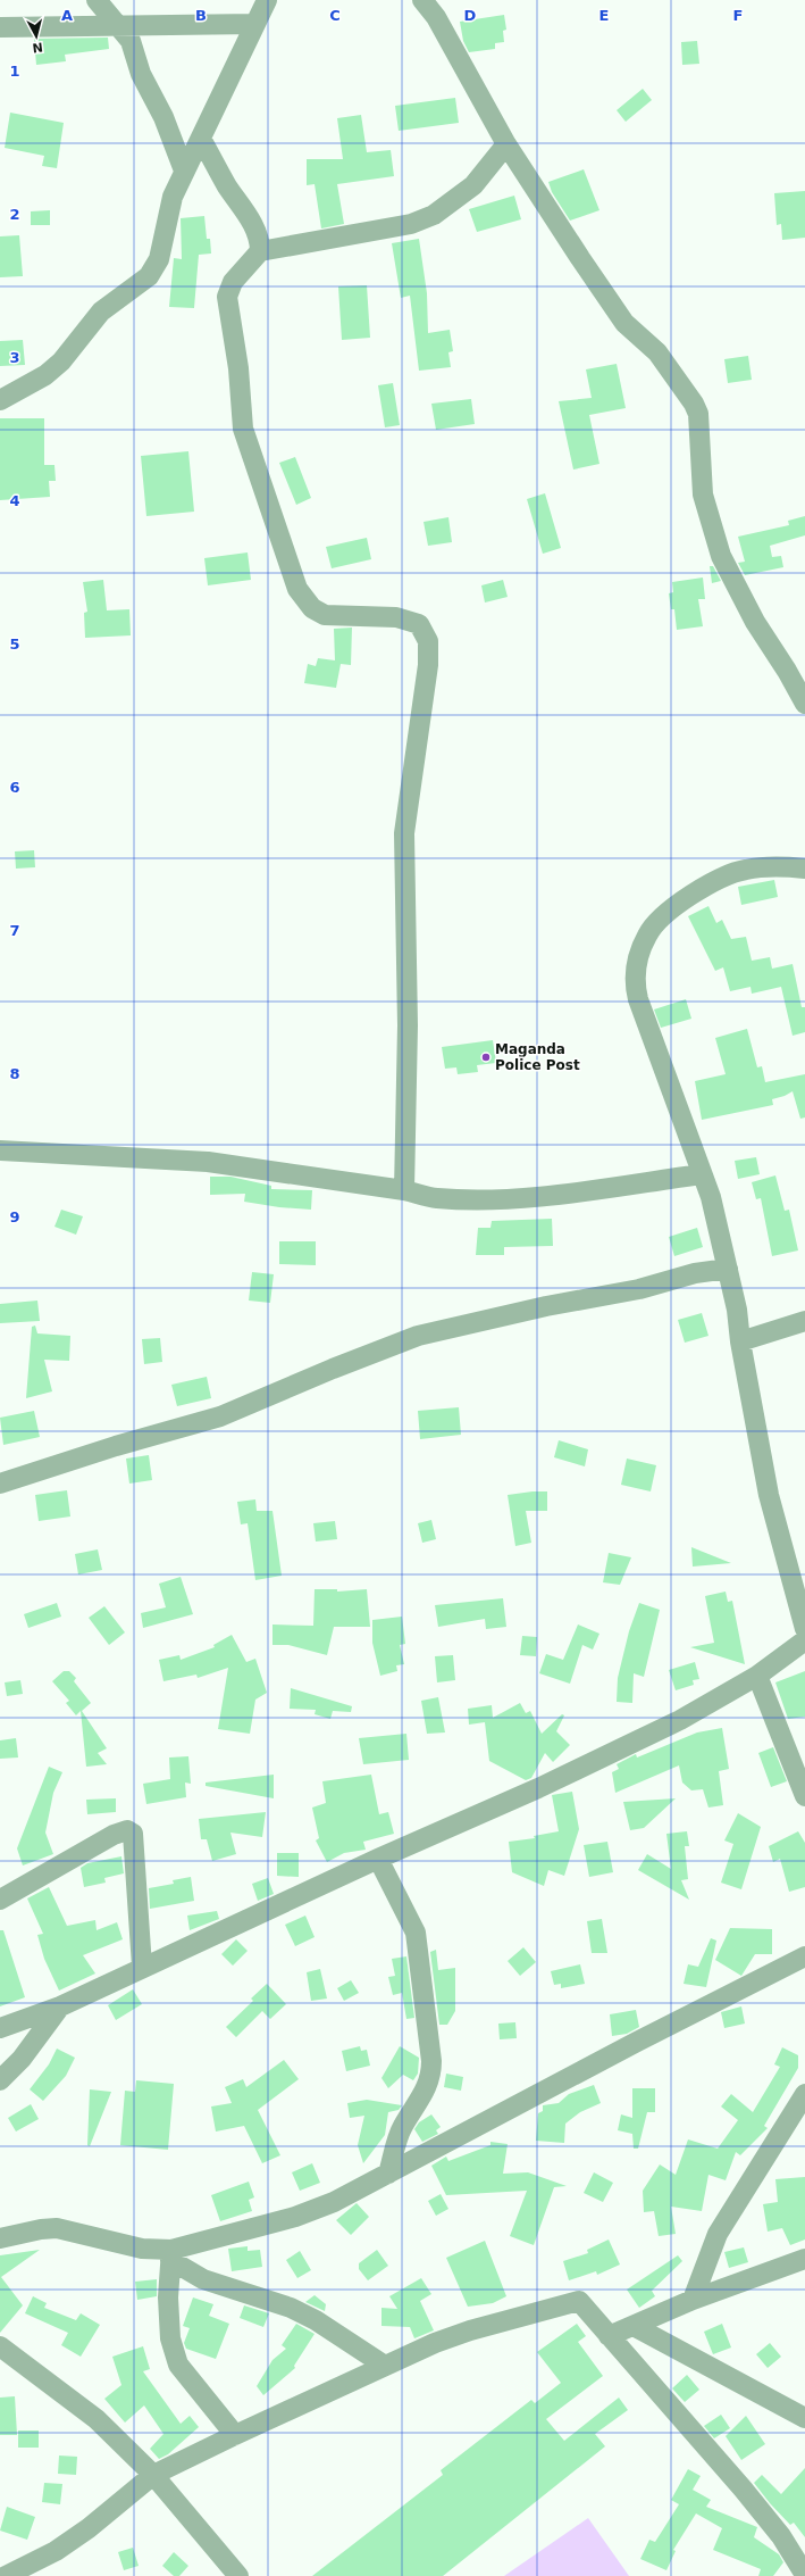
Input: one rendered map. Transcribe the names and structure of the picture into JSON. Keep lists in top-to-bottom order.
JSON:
{
  "places": ["Maganda Police Post"],
  "north": "bottom",
  "grid": {
    "columns": [
      "A",
      "B",
      "C",
      "D",
      "E",
      "F"
    ],
    "rows": [
      "1",
      "2",
      "3",
      "4",
      "5",
      "6",
      "7",
      "8",
      "9"
    ]
  }
}
